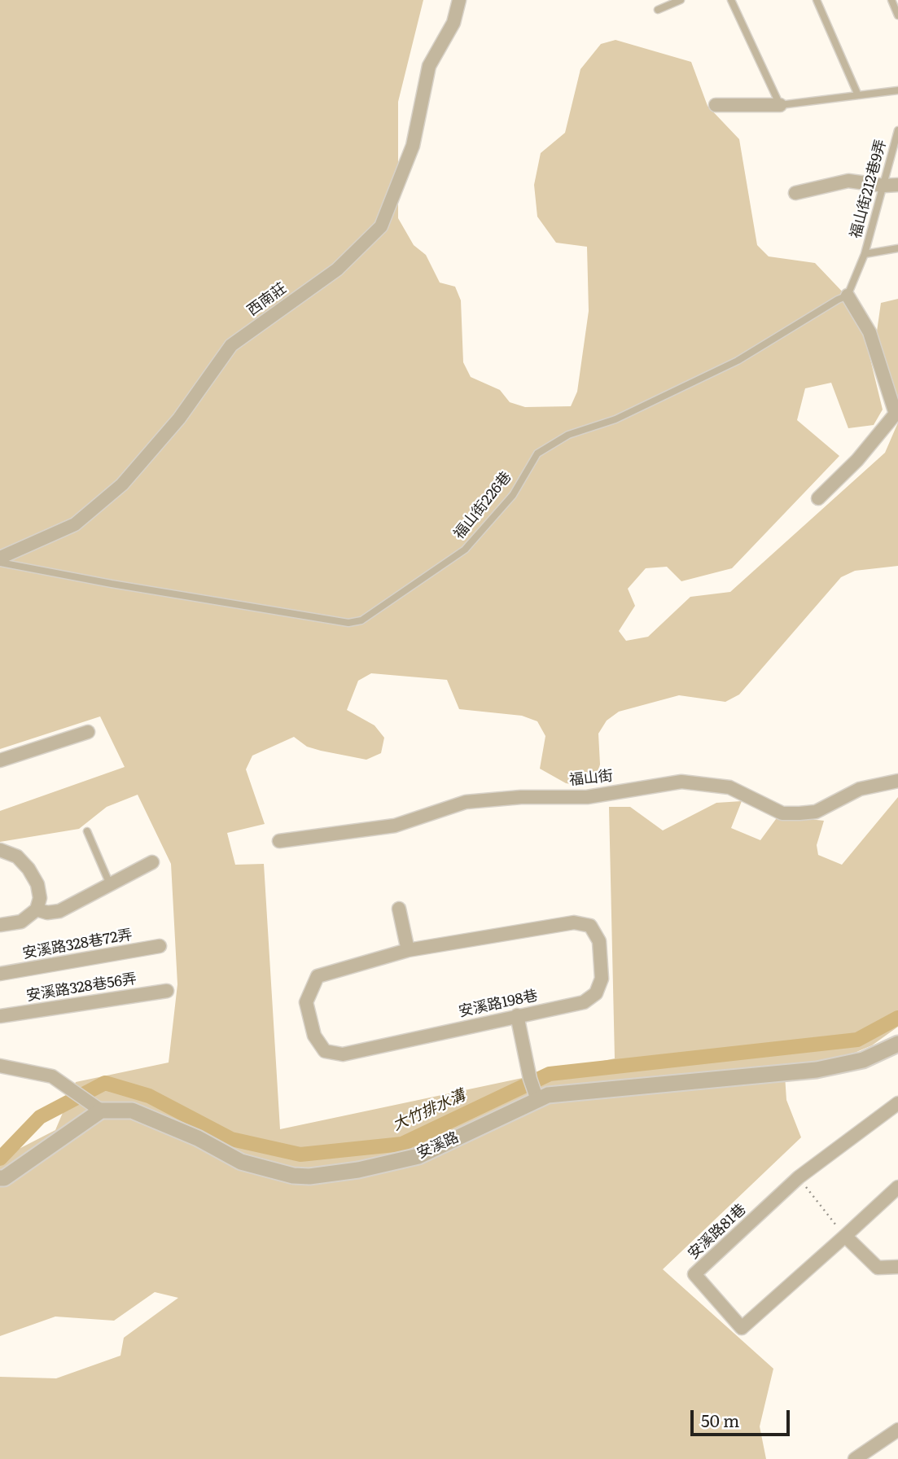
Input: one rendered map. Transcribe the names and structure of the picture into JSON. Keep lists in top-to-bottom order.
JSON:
{
  "streets": {
    "street": [
      "西南莊",
      "福山街",
      "安溪路328巷72弄",
      "安溪路328巷56弄",
      "安溪路198巷",
      "安溪路",
      "安溪路81巷"
    ],
    "lane": ["福山街212巷9弄", "福山街226巷"]
  },
  "crossings": [
    ["西南莊", "福山街226巷"]
  ],
  "water": ["大竹排水溝"],
  "scale_bar": "50 m"
}
